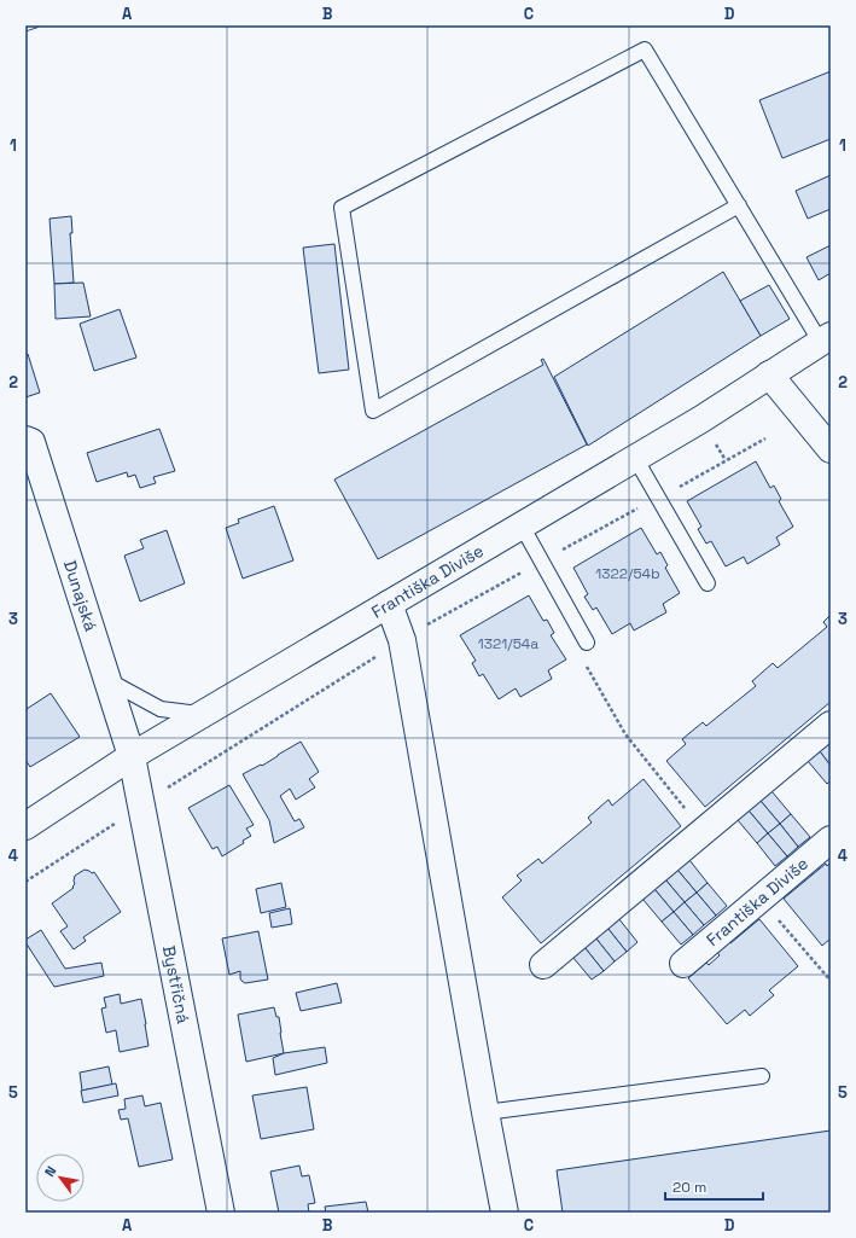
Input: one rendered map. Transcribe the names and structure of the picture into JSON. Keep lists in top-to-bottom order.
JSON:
{
  "streets": {
    "street": ["Františka Diviše", "Dunajská", "Bystřičná"]
  },
  "crossings": [
    ["Františka Diviše", "Dunajská"],
    ["Františka Diviše", "Bystřičná"],
    ["Dunajská", "Bystřičná"]
  ],
  "house_numbers": ["1322/54b", "1321/54a"],
  "scale_bar": "20 m",
  "north": "top left",
  "grid": {
    "columns": [
      "A",
      "B",
      "C",
      "D"
    ],
    "rows": [
      "1",
      "2",
      "3",
      "4",
      "5"
    ]
  }
}
